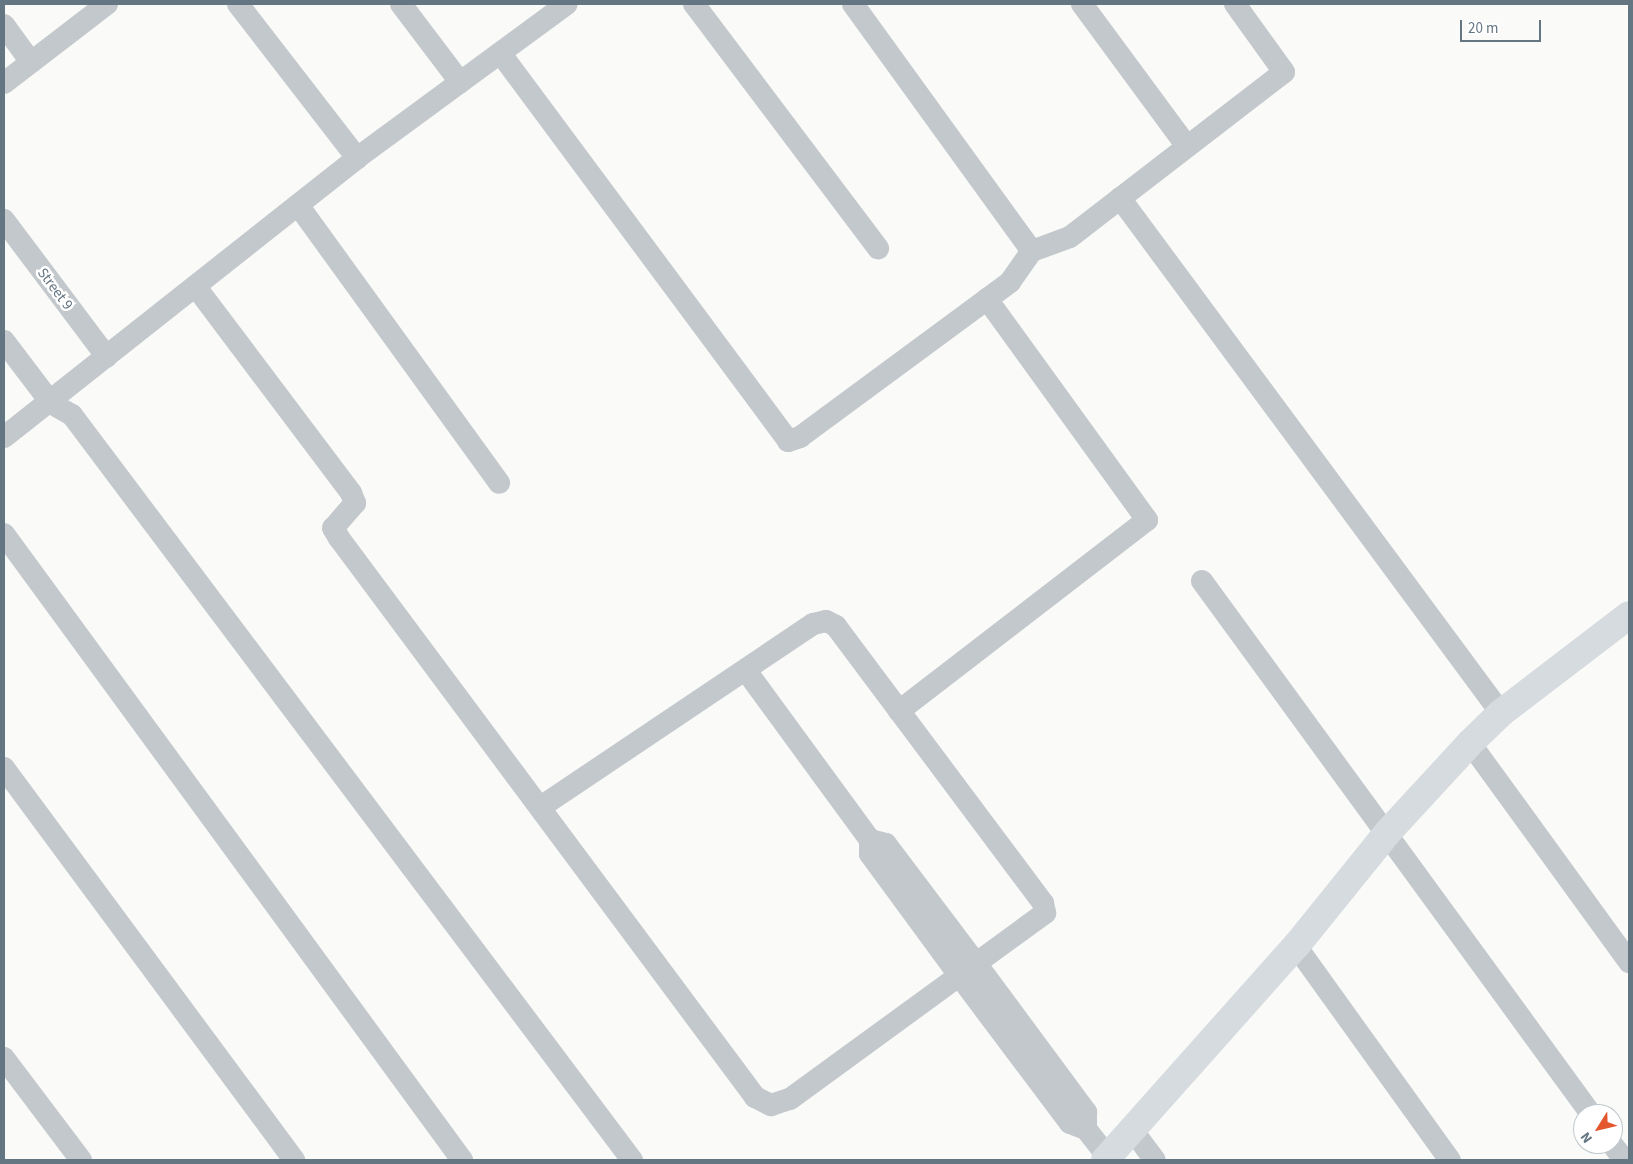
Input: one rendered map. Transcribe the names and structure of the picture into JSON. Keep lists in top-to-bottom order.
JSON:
{
  "streets": {
    "street": ["Street 9"]
  },
  "scale_bar": "20 m",
  "north": "bottom left"
}
